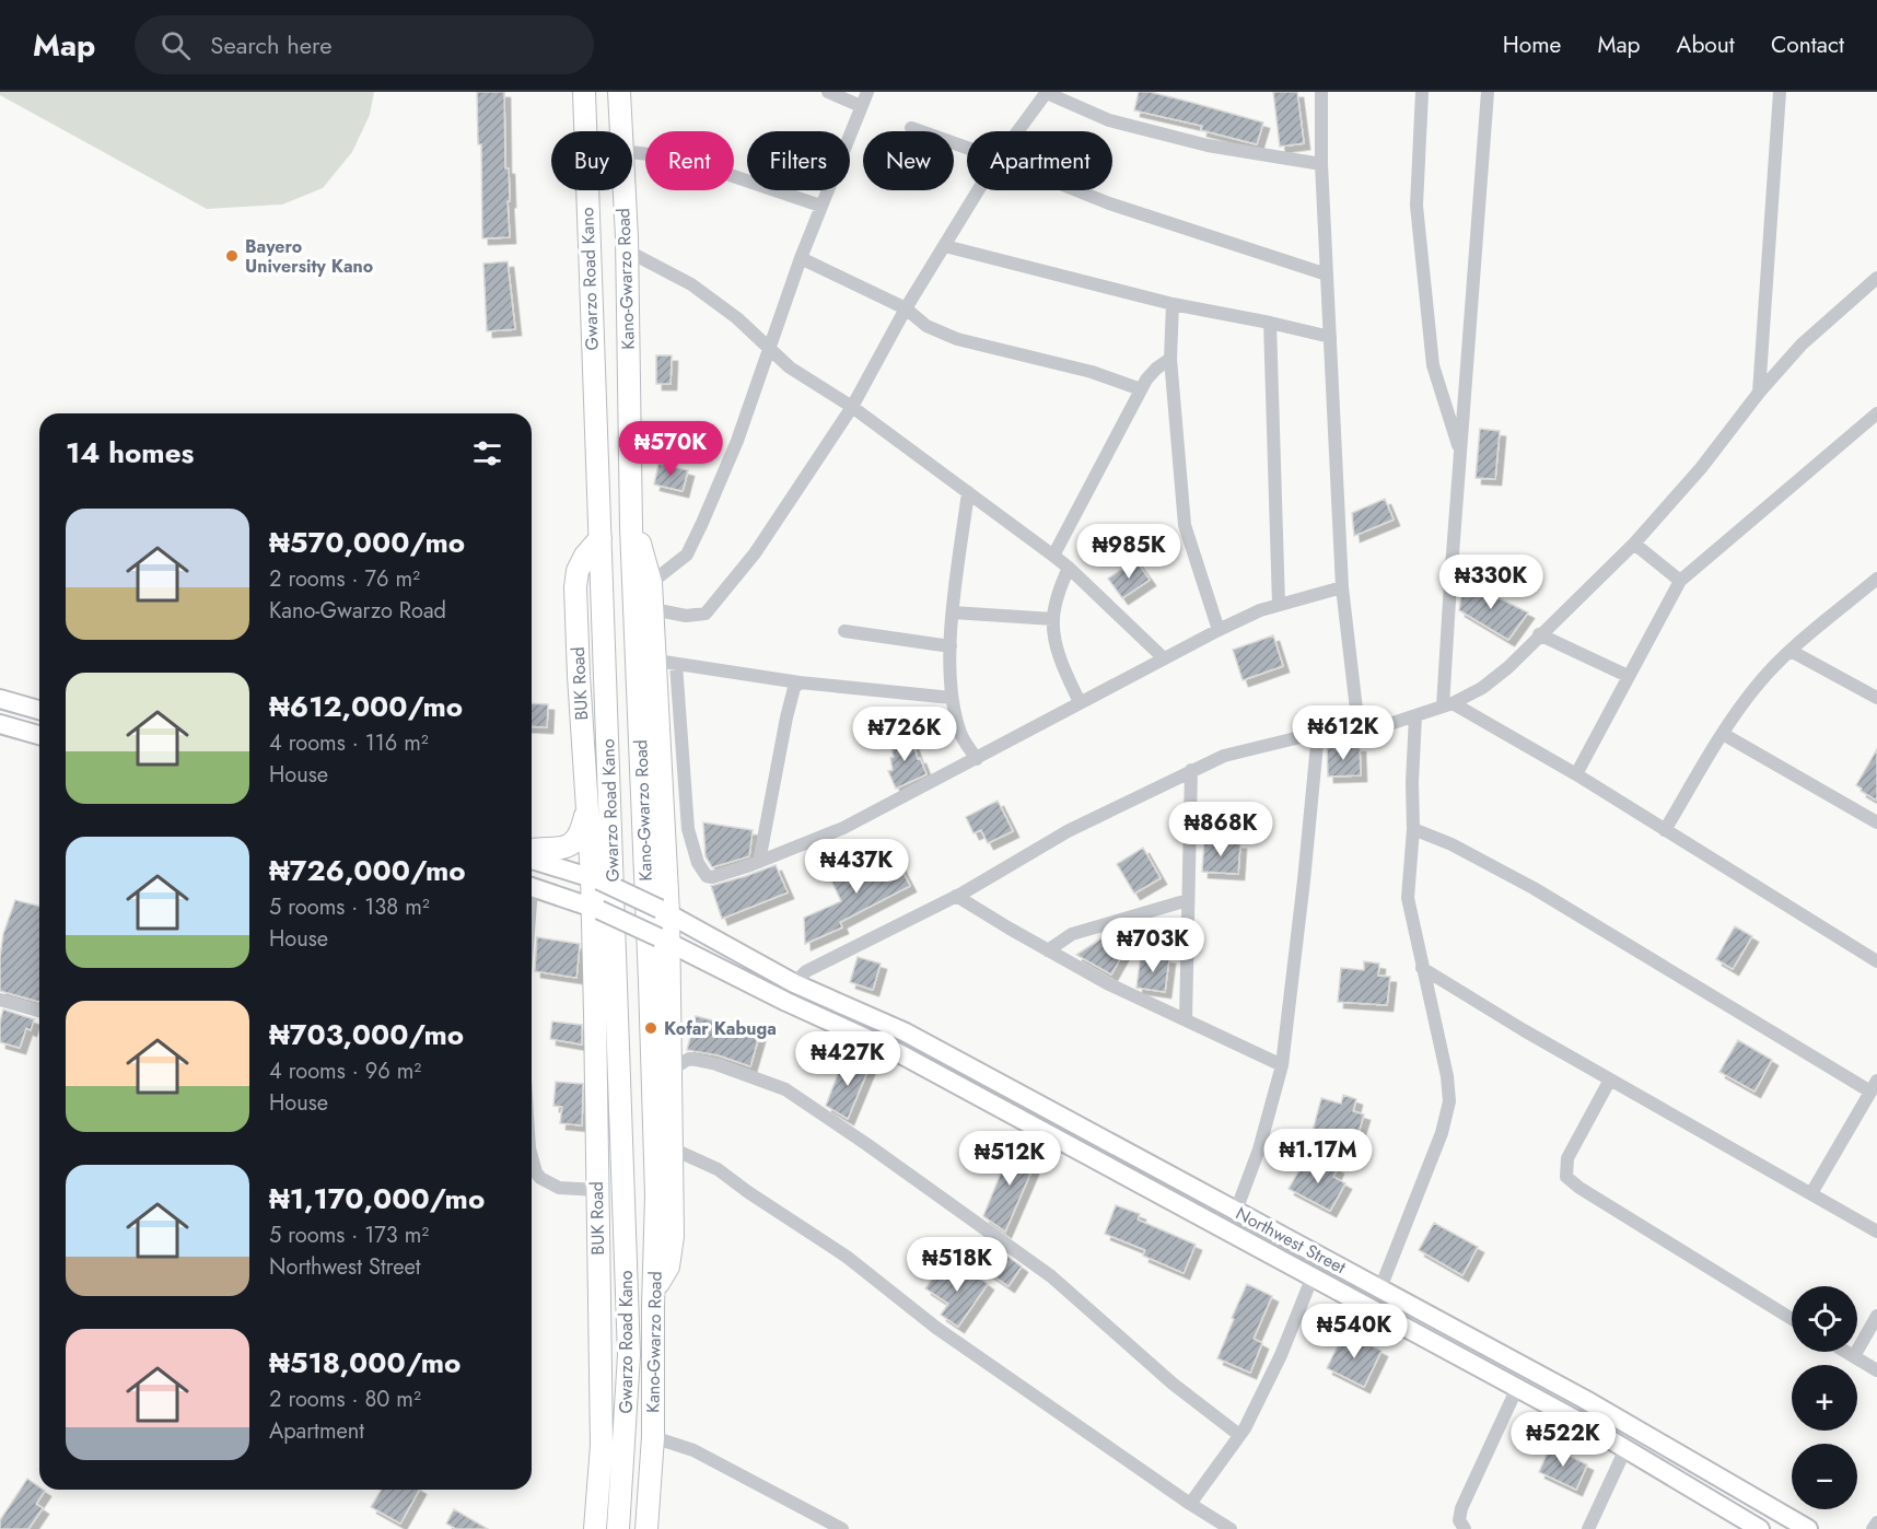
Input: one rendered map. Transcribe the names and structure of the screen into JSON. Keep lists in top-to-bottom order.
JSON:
{
  "streets": {
    "main road": [
      "Gwarzo Road Kano",
      "Kano-Gwarzo Road",
      "BUK Road",
      "Northwest Street"
    ]
  },
  "crossings": [
    ["Gwarzo Road Kano", "BUK Road"],
    ["BUK Road", "Northwest Street"]
  ],
  "places": ["Bayero University Kano", "Kofar Kabuga"],
  "page": {
    "header": "Map",
    "search": "Search here",
    "nav": [
      "Home",
      "Map",
      "About",
      "Contact"
    ],
    "chip": [
      "Buy",
      "Rent",
      "Filters",
      "New",
      "Apartment"
    ],
    "heading": "14 homes",
    "price": [
      "₦570K",
      "₦985K",
      "₦330K",
      "₦612K",
      "₦726K",
      "₦868K",
      "₦437K",
      "₦703K",
      "₦427K",
      "₦1.17M",
      "₦512K",
      "₦518K",
      "₦540K",
      "₦522K"
    ],
    "list": [
      {
        "name": "₦570,000/mo",
        "note": "2 rooms · 76 m² · Kano-Gwarzo Road"
      },
      {
        "name": "₦612,000/mo",
        "note": "4 rooms · 116 m² · House"
      },
      {
        "name": "₦726,000/mo",
        "note": "5 rooms · 138 m² · House"
      },
      {
        "name": "₦703,000/mo",
        "note": "4 rooms · 96 m² · House"
      },
      {
        "name": "₦1,170,000/mo",
        "note": "5 rooms · 173 m² · Northwest Street"
      },
      {
        "name": "₦518,000/mo",
        "note": "2 rooms · 80 m² · Apartment"
      }
    ],
    "map_buttons": ["+", "−"]
  }
}
